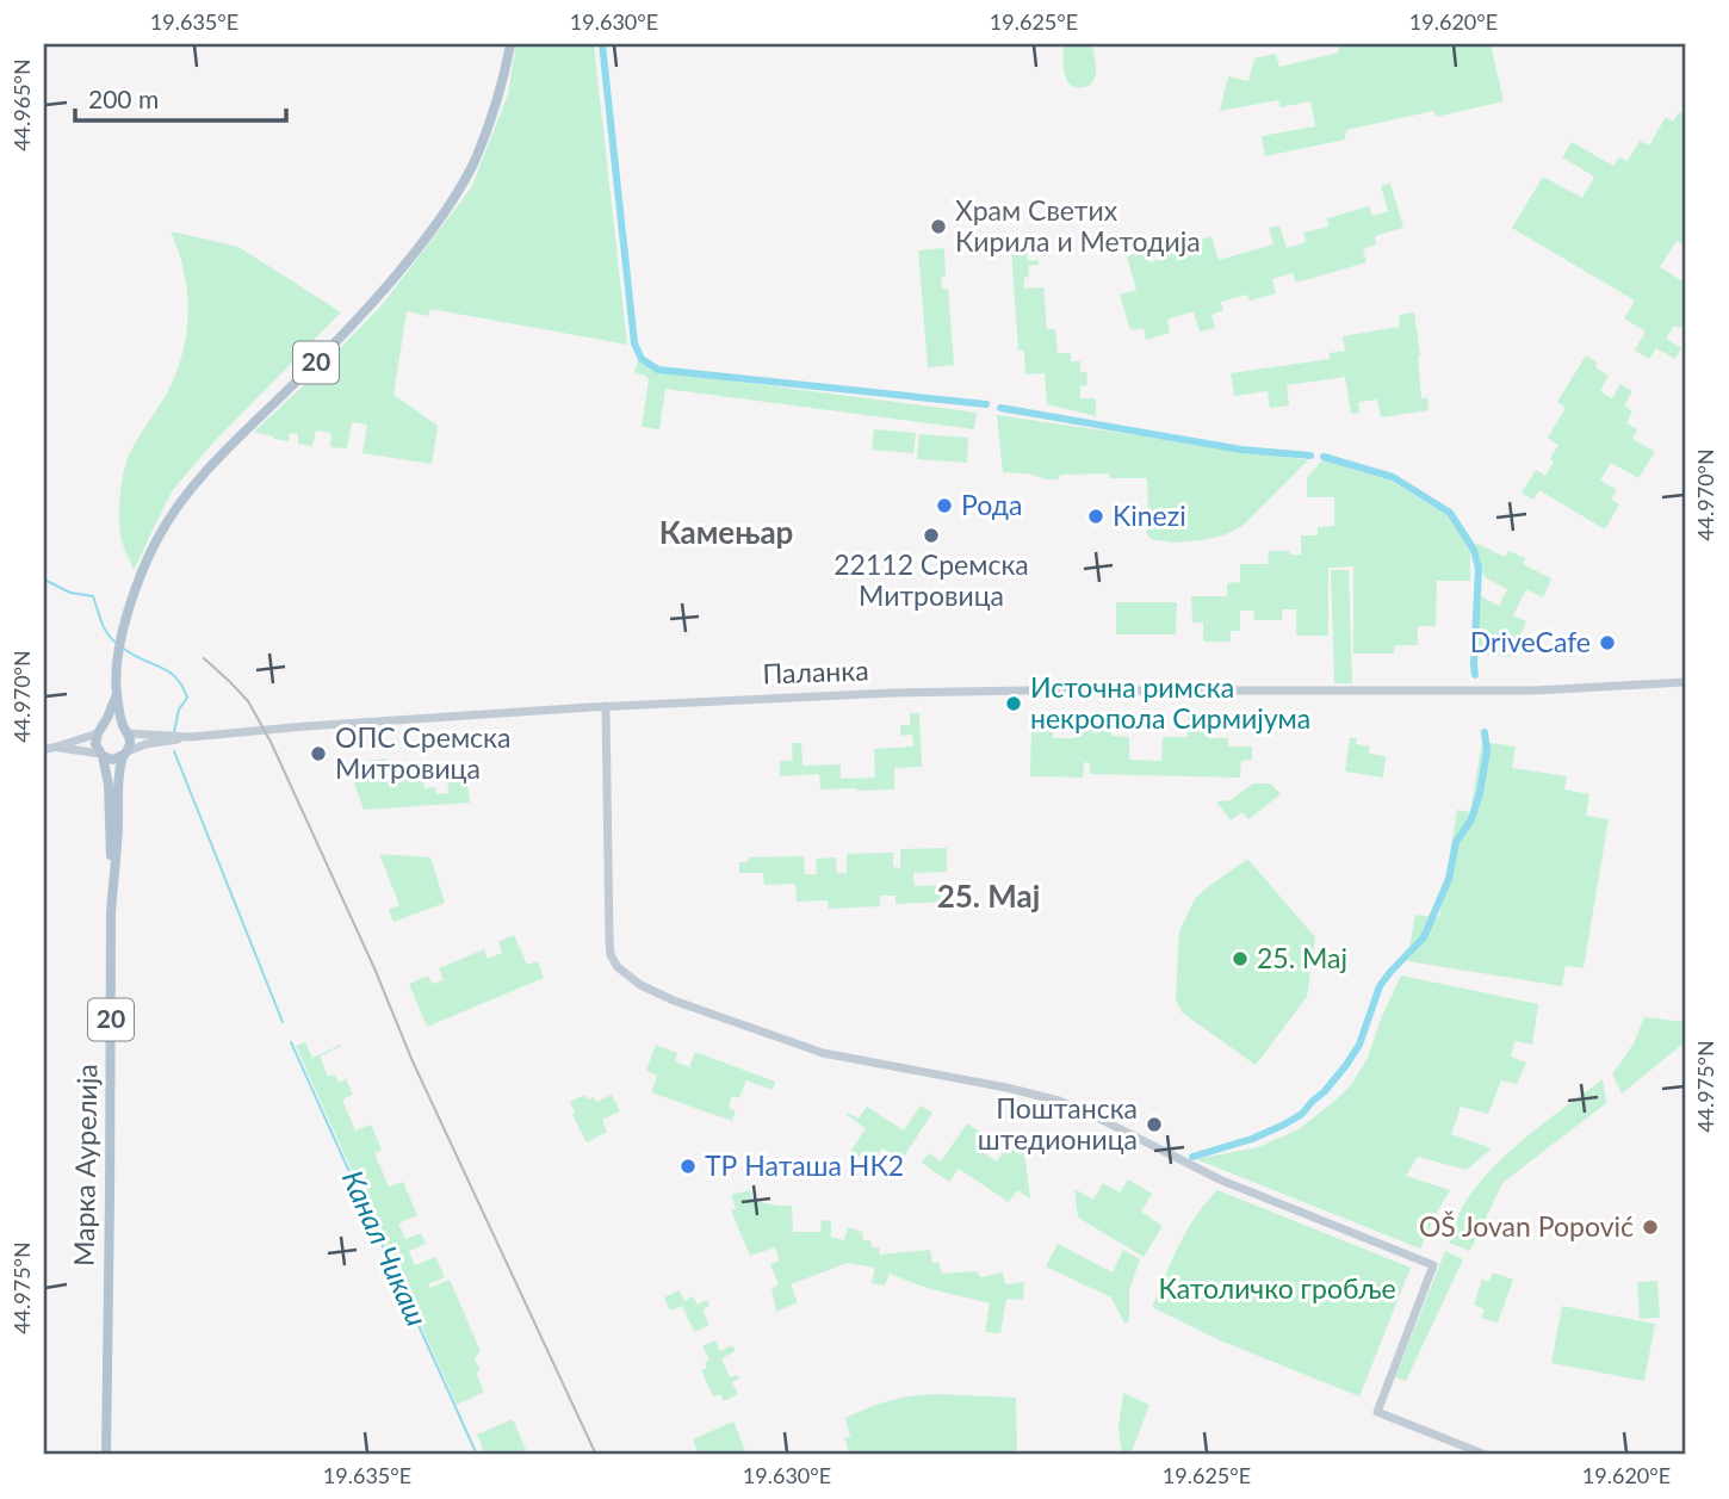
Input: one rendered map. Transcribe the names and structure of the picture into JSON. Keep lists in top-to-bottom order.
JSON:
{
  "streets": {
    "main road": ["20", "Паланка", "Марка Аурелија"]
  },
  "crossings": [
    ["20", "Паланка"],
    ["20", "Марка Аурелија"],
    ["Паланка", "Марка Аурелија"]
  ],
  "districts": ["Камењар", "25. Мај"],
  "water": ["Канал Чикаш"],
  "parks": ["Католичко гробље"],
  "places": [
    "Храм Светих Кирила и Методија",
    "Рода",
    "Kinezi",
    "22112 Сремска Митровица",
    "DriveCafe",
    "Источна римска некропола Сирмијума",
    "ОПС Сремска Митровица",
    "25. Maj",
    "Поштанска штедионица",
    "ТР Наташа НК2",
    "OŠ Jovan Popović"
  ],
  "scale_bar": "200 m",
  "coordinates": [
    "19.635°E",
    "19.630°E",
    "19.625°E",
    "19.620°E",
    "44.965°N",
    "44.970°N",
    "44.975°N"
  ]
}
